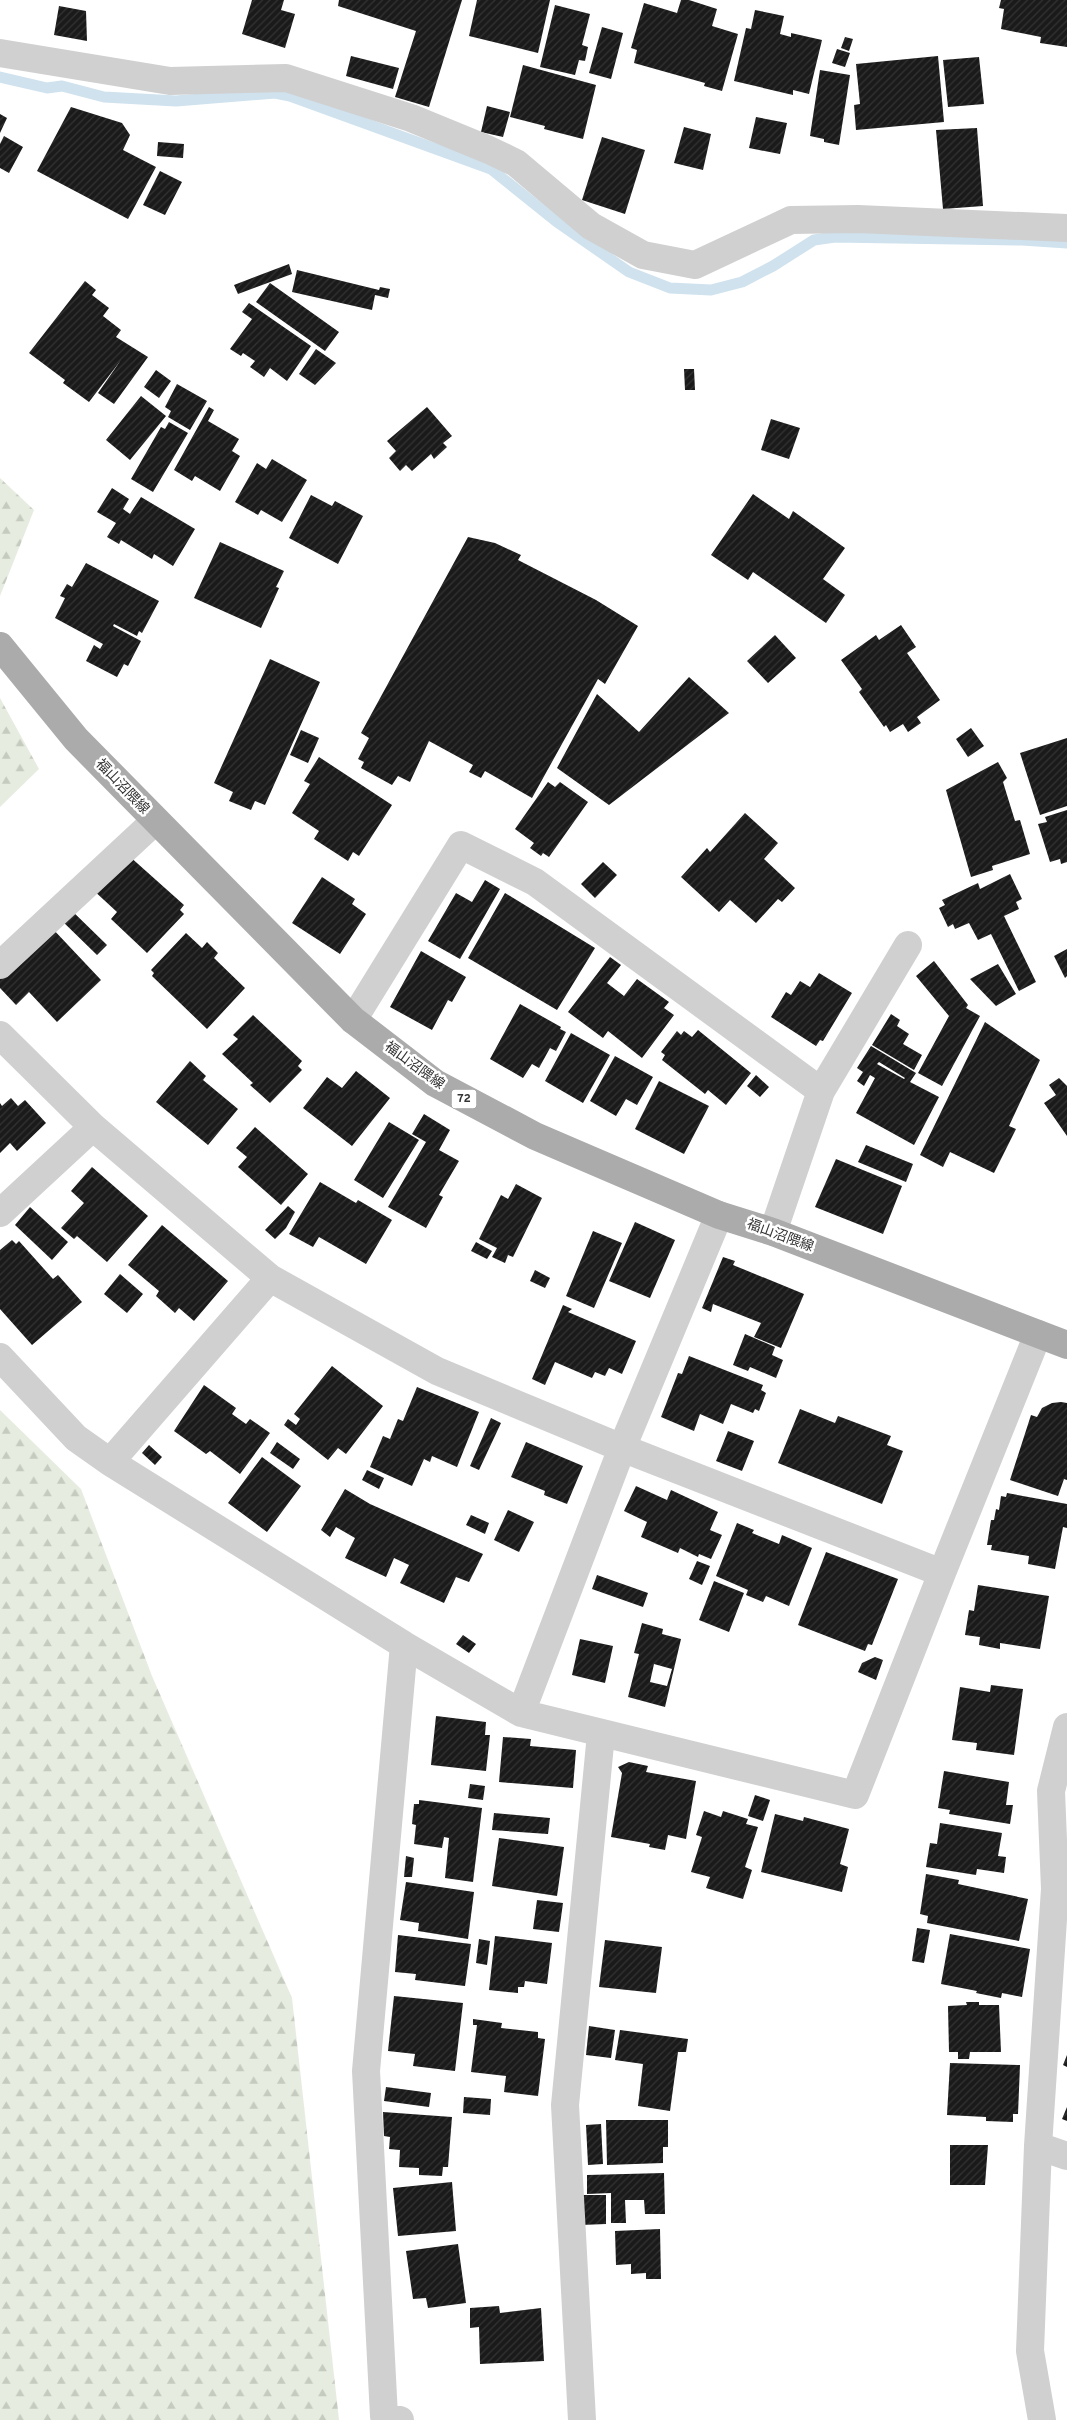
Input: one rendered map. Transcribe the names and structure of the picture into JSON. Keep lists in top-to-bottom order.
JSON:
{
  "streets": {
    "main road": ["福山沼隈線", "72"]
  }
}
